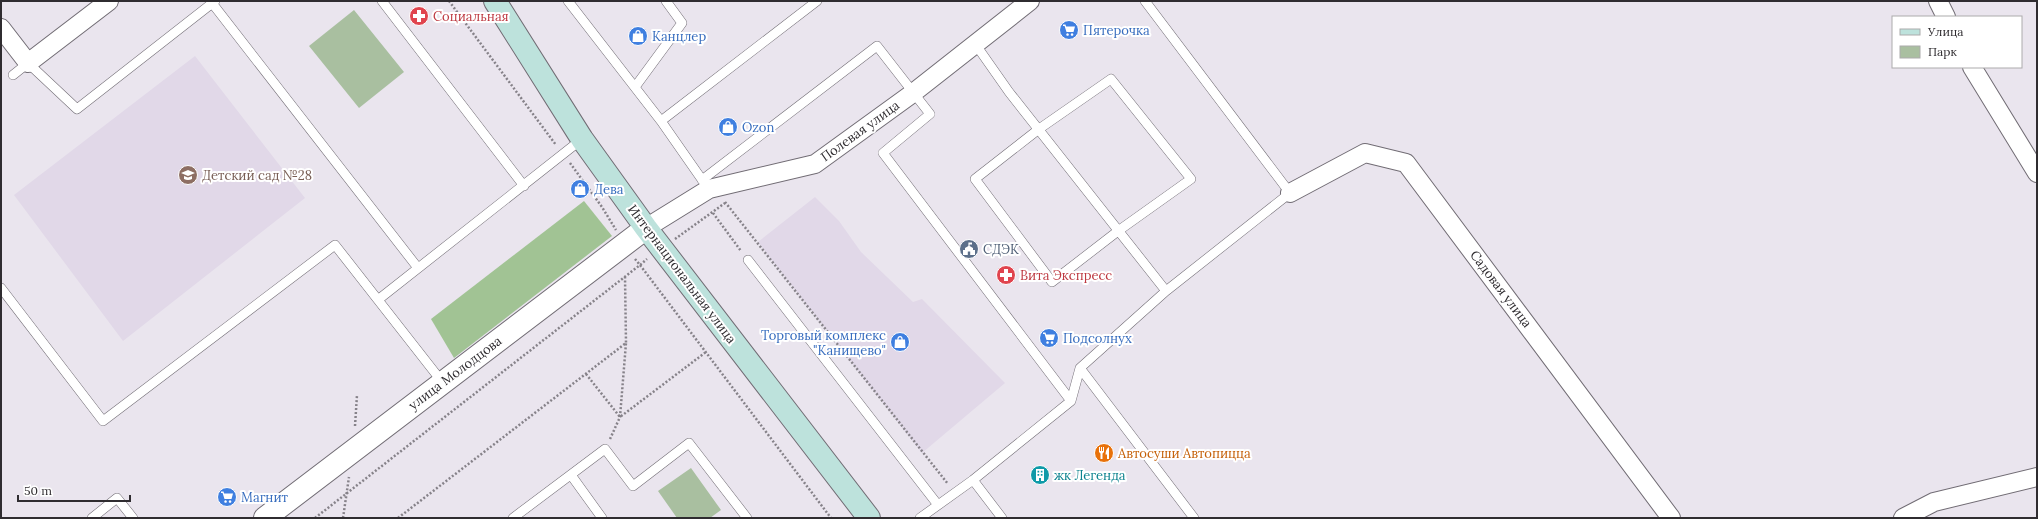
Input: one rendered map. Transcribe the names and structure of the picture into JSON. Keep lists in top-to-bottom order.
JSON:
{
  "streets": {
    "main road": ["Интернациональная улица"],
    "street": ["Полевая улица", "Садовая улица", "улица Молодцова"]
  },
  "crossings": [
    ["Полевая улица", "Интернациональная улица"],
    ["Полевая улица", "улица Молодцова"],
    ["Интернациональная улица", "улица Молодцова"]
  ],
  "places": {
    "pharmacy": ["Социальная", "Вита Экспресс"],
    "supermarket": ["Пятерочка", "Подсолнух", "Магнит"],
    "shop": [
      "Канцлер",
      "Ozon",
      "Дева",
      "Торговый комплекс \"Канищево\""
    ],
    "school or university": ["Детский сад №28"],
    "public building": ["СДЭК"],
    "restaurant": ["Автосуши Автопицца"],
    "building": ["жк Легенда"]
  },
  "legend": ["Улица", "Парк"],
  "scale_bar": "50 m"
}
